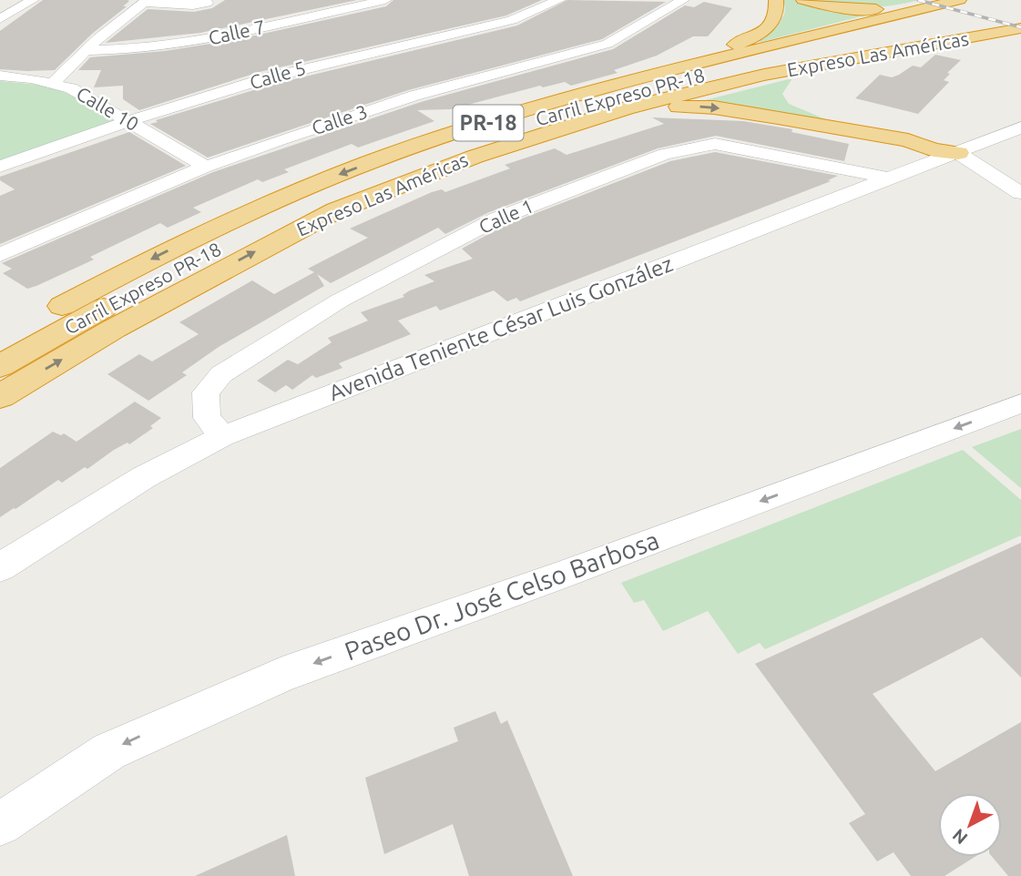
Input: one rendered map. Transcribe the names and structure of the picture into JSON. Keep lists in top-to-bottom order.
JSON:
{
  "streets": {
    "highway": ["Expreso Las Américas", "Carril Expreso PR-18", "PR-18"],
    "street": [
      "Calle 7",
      "Calle 5",
      "Calle 10",
      "Calle 3",
      "Calle 1",
      "Avenida Teniente César Luis González",
      "Paseo Dr. José Celso Barbosa"
    ]
  },
  "crossings": [
    ["Expreso Las Américas", "Carril Expreso PR-18"],
    ["Calle 5", "Calle 10"],
    ["Calle 10", "Calle 3"],
    ["Calle 1", "Avenida Teniente César Luis González"]
  ],
  "one_way": ["Paseo Dr. José Celso Barbosa"],
  "north": "bottom left"
}
